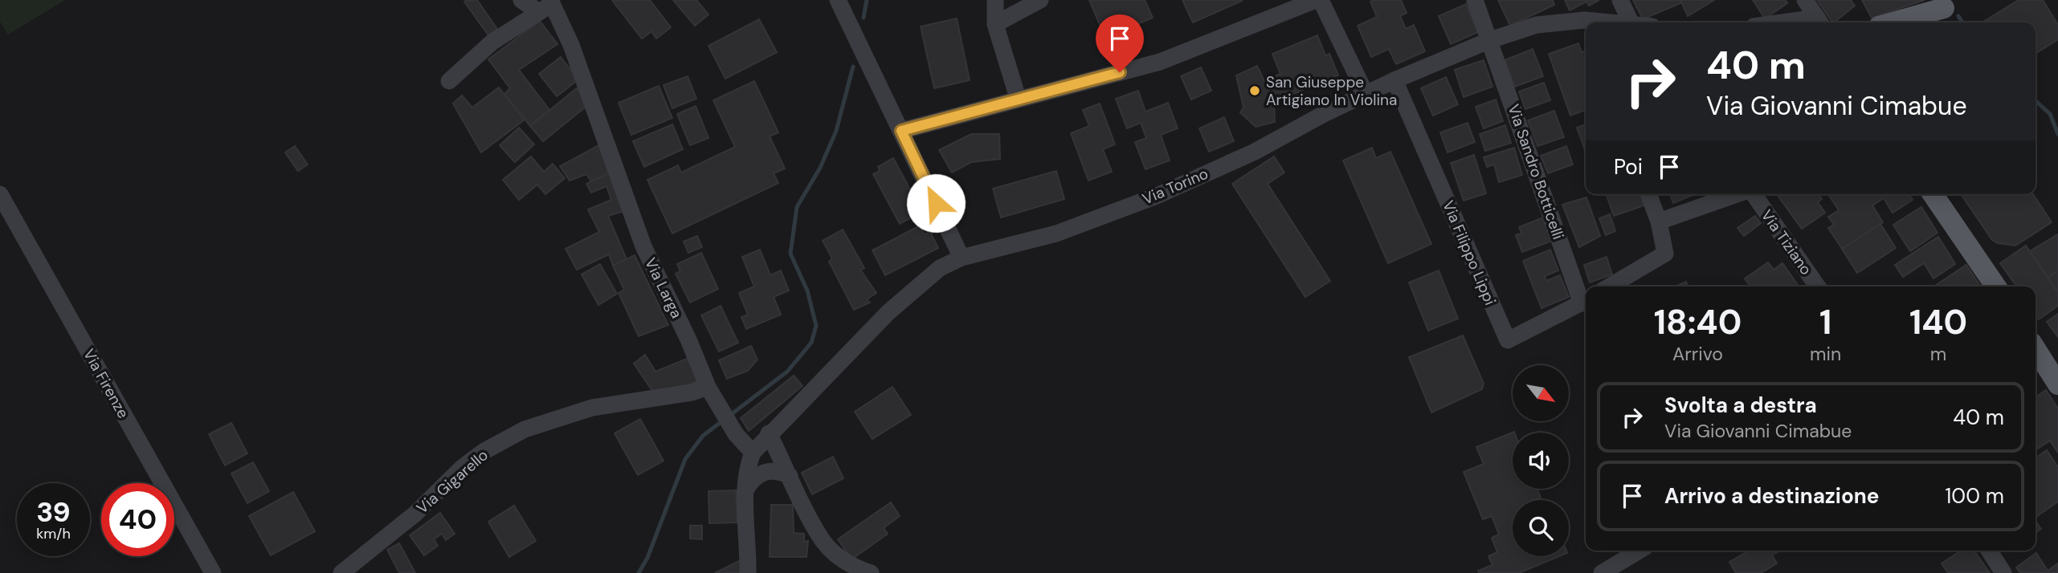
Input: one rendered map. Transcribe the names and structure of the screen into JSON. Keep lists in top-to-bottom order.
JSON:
{
  "streets": {
    "street": [
      "Via Sandro Botticelli",
      "Via Torino",
      "Via Tiziano",
      "Via Filippo Lippi",
      "Via Larga",
      "Via Firenze",
      "Via Gigarello"
    ]
  },
  "crossings": [
    ["Via Sandro Botticelli", "Via Torino"],
    ["Via Sandro Botticelli", "Via Filippo Lippi"],
    ["Via Torino", "Via Filippo Lippi"],
    ["Via Torino", "Via Larga"],
    ["Via Larga", "Via Gigarello"]
  ],
  "places": ["San Giuseppe Artigiano In Violina"],
  "north": "bottom right",
  "page": {
    "turn": ["40 m", "Via Giovanni Cimabue"],
    "then": "Poi",
    "eta": [
      "18:40",
      "Arrivo",
      "1",
      "min",
      "140",
      "m"
    ],
    "list": [
      {
        "name": "Svolta a destra",
        "note": "Via Giovanni Cimabue",
        "value": "40 m"
      },
      {
        "name": "Arrivo a destinazione",
        "value": "100 m"
      }
    ],
    "speed": "39 km/h",
    "limit": "40"
  }
}
